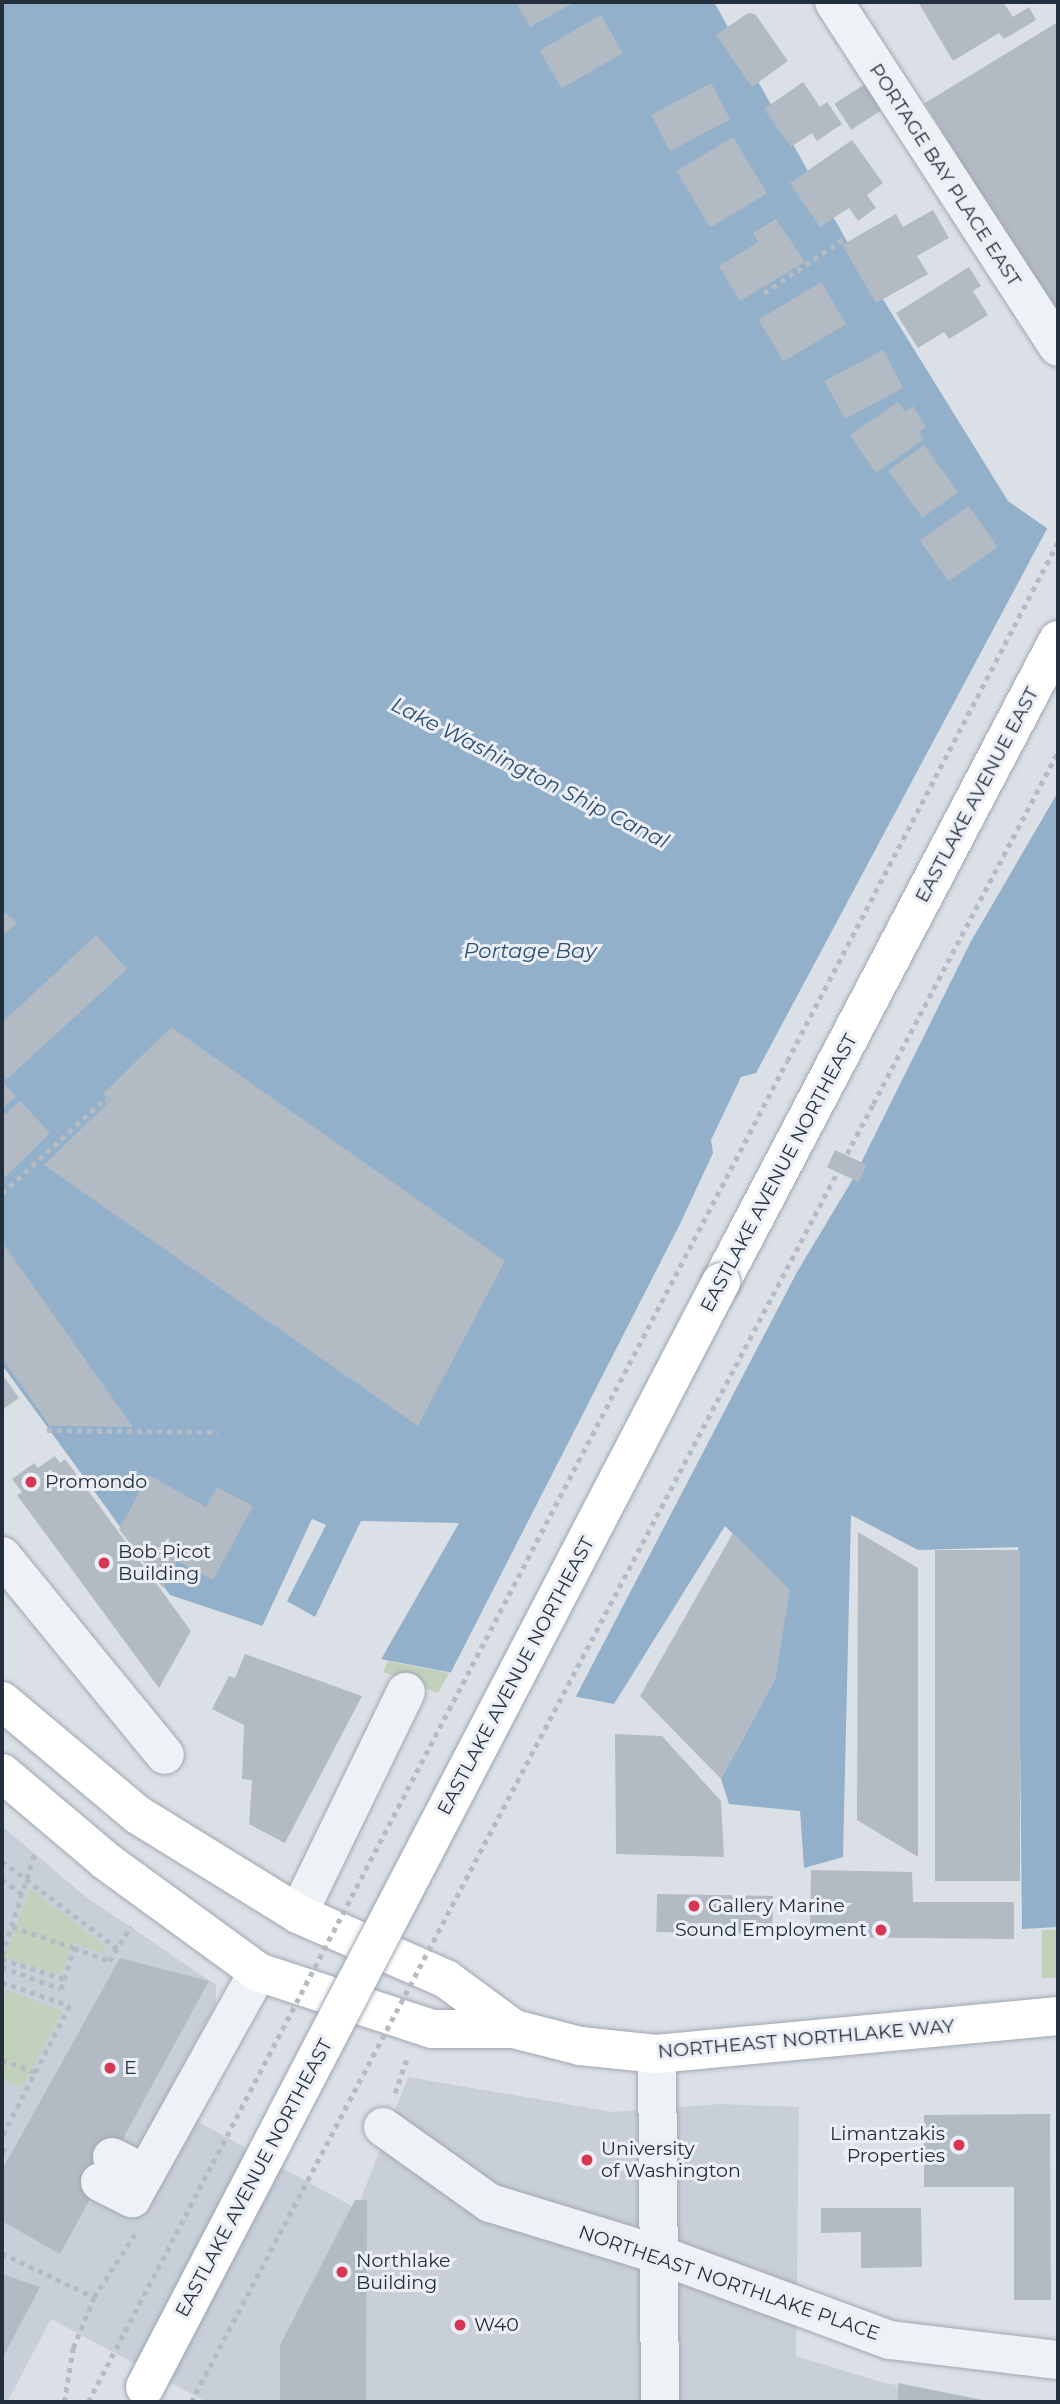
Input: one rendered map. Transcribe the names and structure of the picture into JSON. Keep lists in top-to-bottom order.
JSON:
{
  "streets": {
    "main road": ["EASTLAKE AVENUE EAST", "EASTLAKE AVENUE NORTHEAST", "NORTHEAST NORTHLAKE WAY"],
    "street": ["PORTAGE BAY PLACE EAST", "NORTHEAST NORTHLAKE PLACE"]
  },
  "crossings": [
    ["EASTLAKE AVENUE EAST", "EASTLAKE AVENUE NORTHEAST"]
  ],
  "water": ["Lake Washington Ship Canal", "Portage Bay"],
  "places": [
    "Promondo",
    "Bob Picot Building",
    "Gallery Marine",
    "Sound Employment",
    "E",
    "Limantzakis Properties",
    "University of Washington",
    "Northlake Building",
    "W40"
  ]
}
